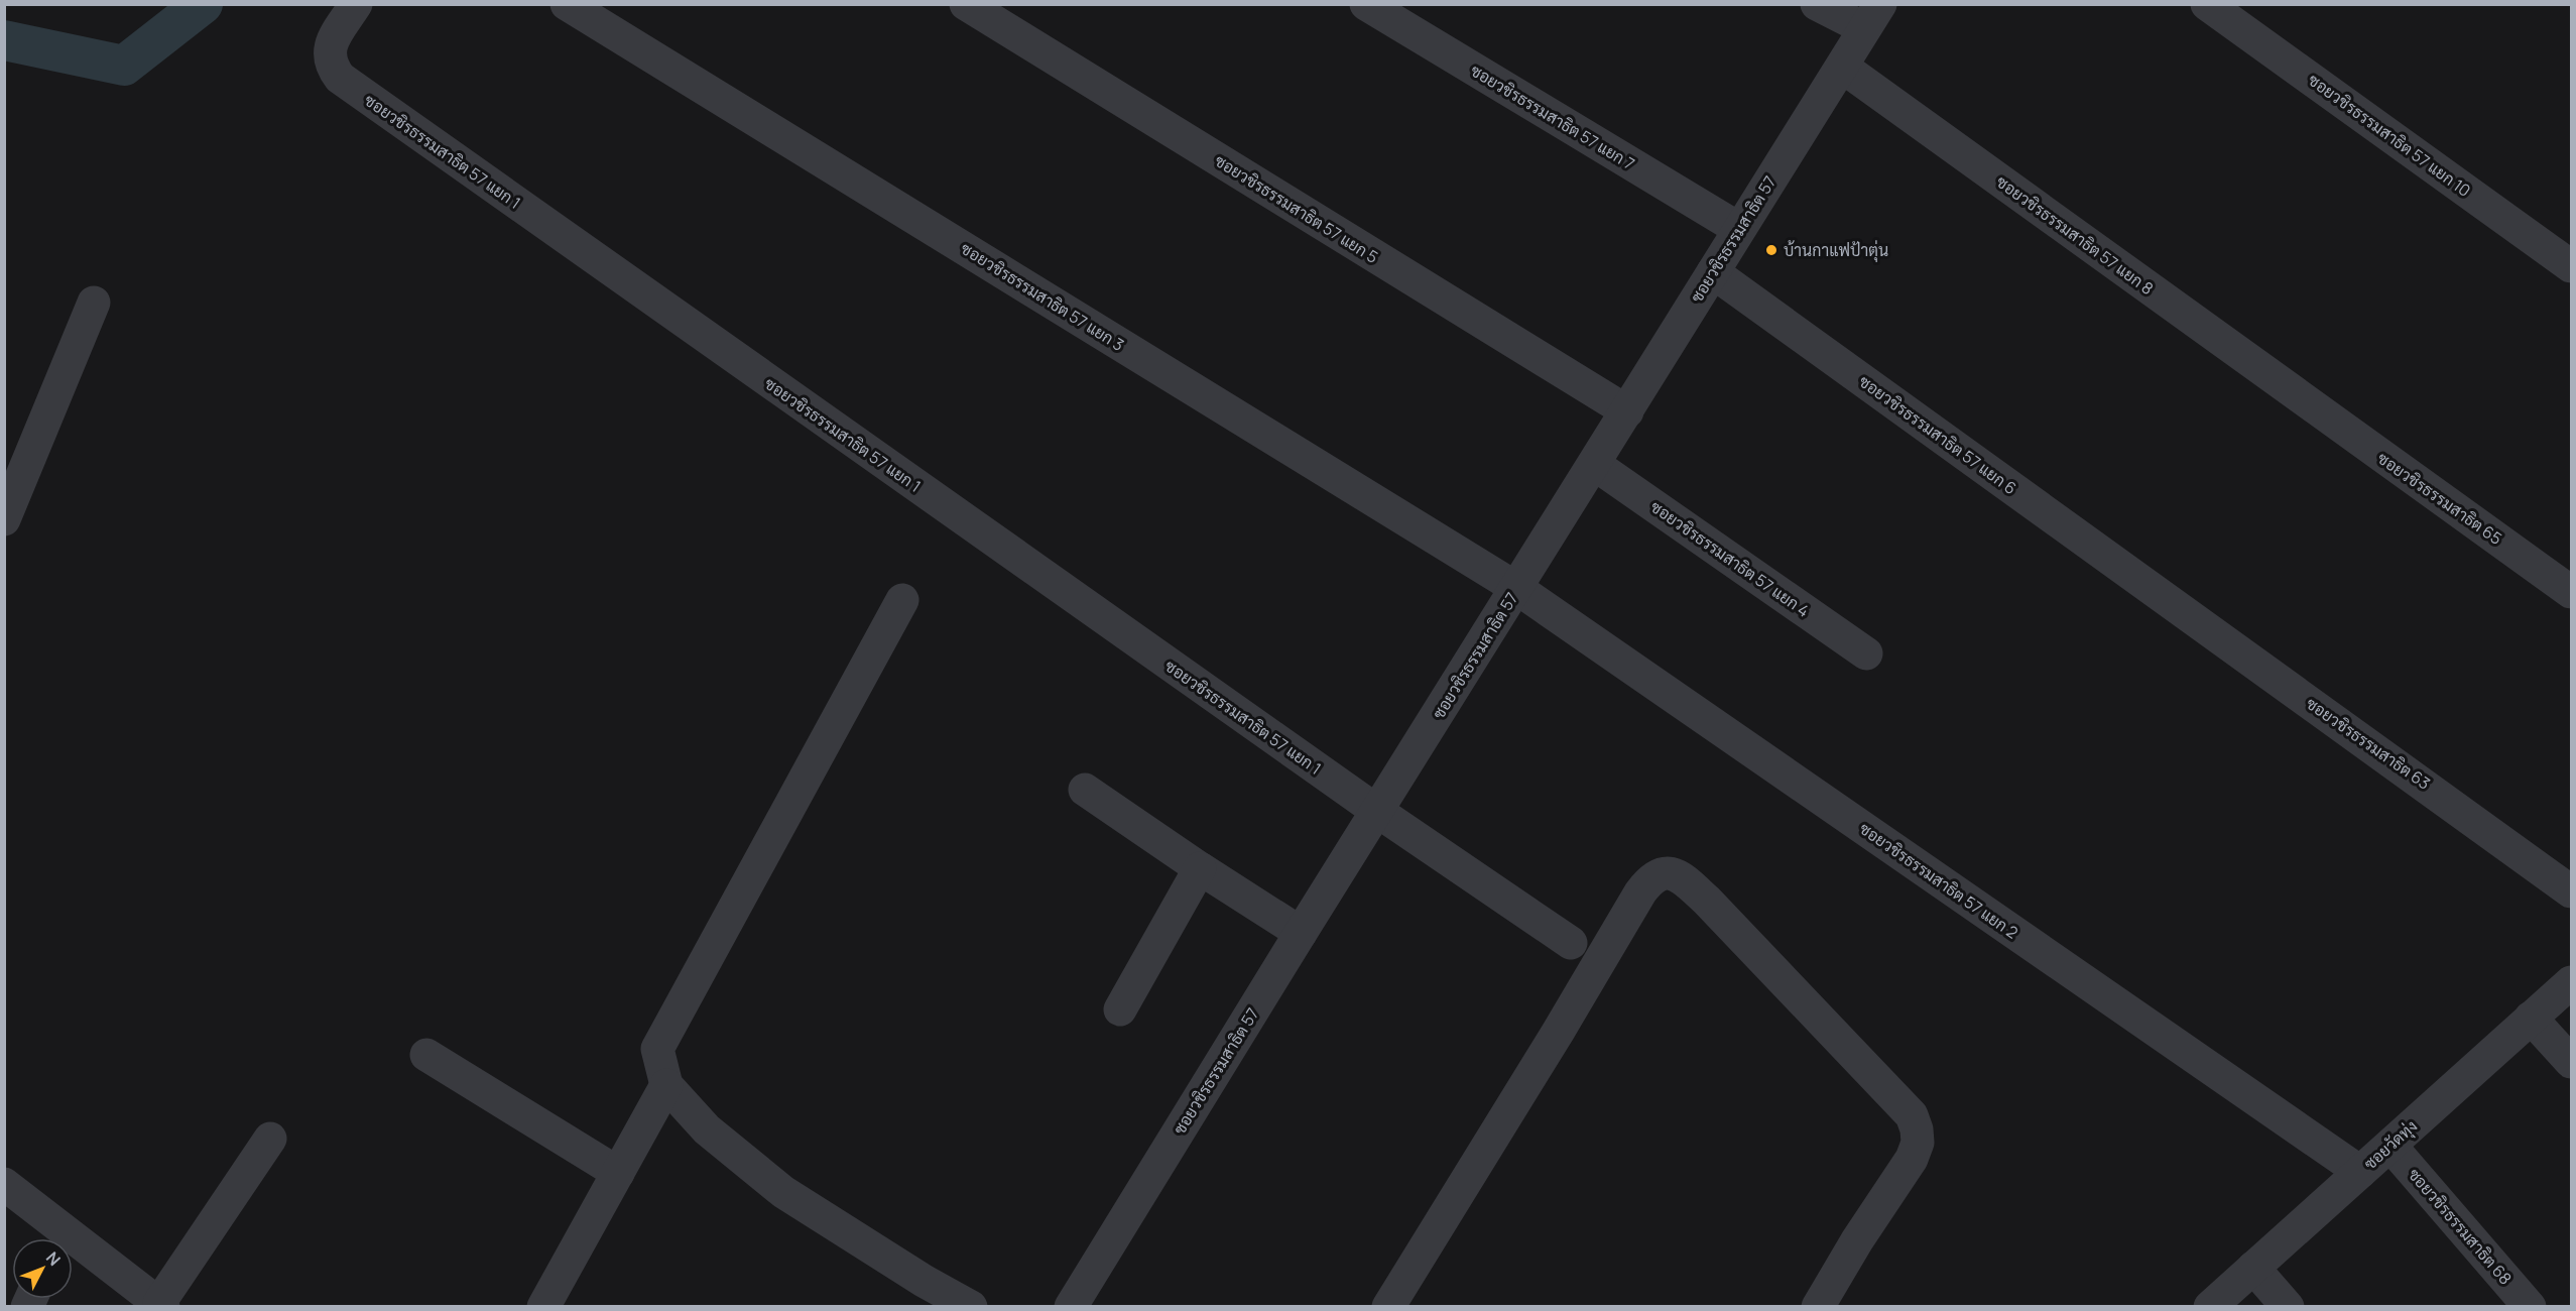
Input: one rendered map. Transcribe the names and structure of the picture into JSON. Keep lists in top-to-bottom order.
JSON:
{
  "streets": {
    "street": [
      "ซอยวชิรธรรมสาธิต 57 แยก 7",
      "ซอยวชิรธรรมสาธิต 57 แยก 10",
      "ซอยวชิรธรรมสาธิต 57 แยก 1",
      "ซอยวชิรธรรมสาธิต 57 แยก 5",
      "ซอยวชิรธรรมสาธิต 57 แยก 8",
      "ซอยวชิรธรรมสาธิต 57",
      "ซอยวชิรธรรมสาธิต 57 แยก 3",
      "ซอยวชิรธรรมสาธิต 57 แยก 6",
      "ซอยวชิรธรรมสาธิต 65",
      "ซอยวชิรธรรมสาธิต 57 แยก 4",
      "ซอยวชิรธรรมสาธิต 63",
      "ซอยวชิรธรรมสาธิต 57 แยก 2",
      "ซอยวัดทุ่ง",
      "ซอยวชิรธรรมสาธิต 68"
    ]
  },
  "crossings": [
    ["ซอยวชิรธรรมสาธิต 57 แยก 7", "ซอยวชิรธรรมสาธิต 57"],
    ["ซอยวชิรธรรมสาธิต 57 แยก 1", "ซอยวชิรธรรมสาธิต 57"],
    ["ซอยวชิรธรรมสาธิต 57 แยก 5", "ซอยวชิรธรรมสาธิต 57"],
    ["ซอยวชิรธรรมสาธิต 57 แยก 8", "ซอยวชิรธรรมสาธิต 57"],
    ["ซอยวชิรธรรมสาธิต 57 แยก 8", "ซอยวชิรธรรมสาธิต 65"],
    ["ซอยวชิรธรรมสาธิต 57", "ซอยวชิรธรรมสาธิต 57 แยก 3"],
    ["ซอยวชิรธรรมสาธิต 57", "ซอยวชิรธรรมสาธิต 57 แยก 6"],
    ["ซอยวชิรธรรมสาธิต 57", "ซอยวชิรธรรมสาธิต 57 แยก 4"],
    ["ซอยวชิรธรรมสาธิต 57", "ซอยวชิรธรรมสาธิต 57 แยก 2"],
    ["ซอยวชิรธรรมสาธิต 57 แยก 3", "ซอยวชิรธรรมสาธิต 57 แยก 2"],
    ["ซอยวชิรธรรมสาธิต 57 แยก 6", "ซอยวชิรธรรมสาธิต 63"],
    ["ซอยวชิรธรรมสาธิต 57 แยก 2", "ซอยวัดทุ่ง"],
    ["ซอยวัดทุ่ง", "ซอยวชิรธรรมสาธิต 68"]
  ],
  "places": ["บ้านกาแฟป้าตุ่น"],
  "north": "top right"
}
